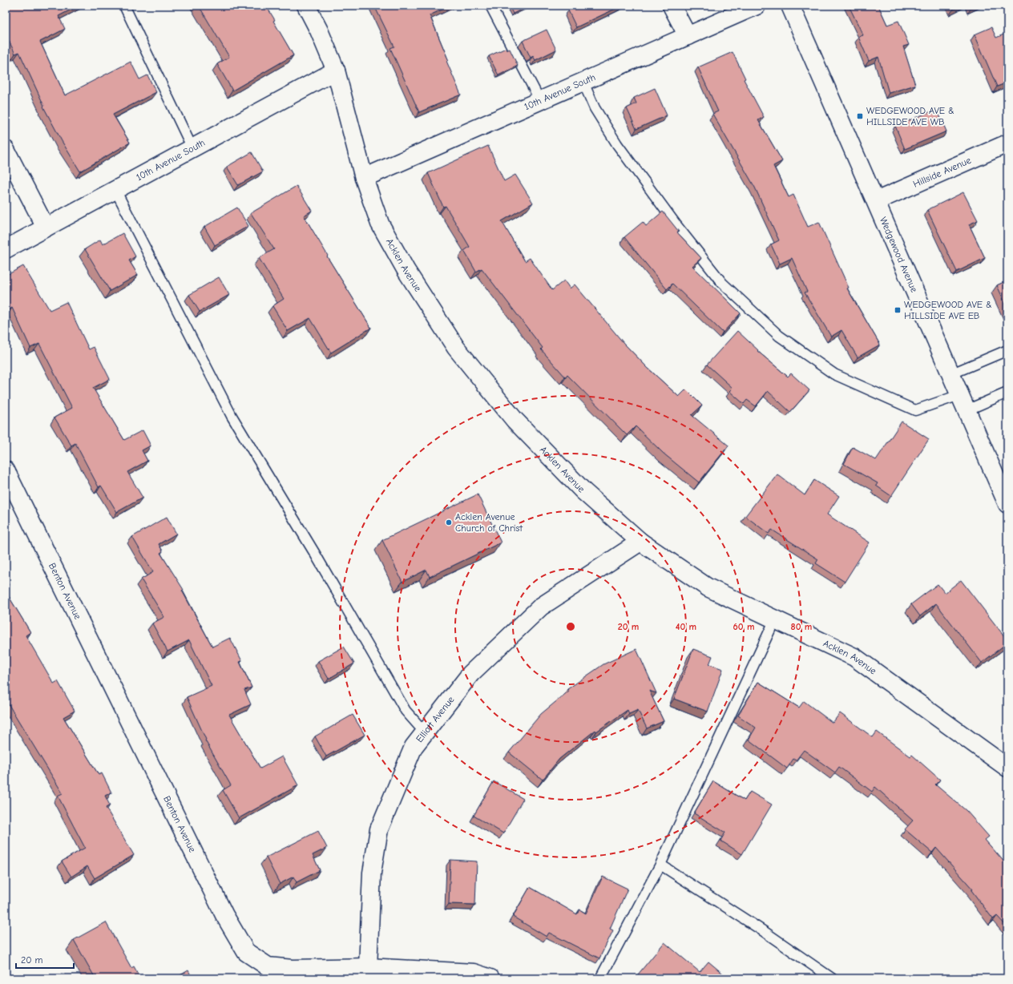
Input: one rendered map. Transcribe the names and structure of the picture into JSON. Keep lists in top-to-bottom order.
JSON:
{
  "streets": {
    "street": [
      "10th Avenue South",
      "Hillside Avenue",
      "Wedgewood Avenue",
      "Acklen Avenue",
      "Benton Avenue",
      "Elliott Avenue"
    ]
  },
  "crossings": [
    ["10th Avenue South", "Acklen Avenue"],
    ["Hillside Avenue", "Wedgewood Avenue"],
    ["Acklen Avenue", "Elliott Avenue"],
    ["Benton Avenue", "Elliott Avenue"]
  ],
  "places": {
    "transit": ["WEDGEWOOD AVE & HILLSIDE AVE WB", "WEDGEWOOD AVE & HILLSIDE AVE EB"],
    "other": ["Acklen Avenue Church of Christ"]
  },
  "scale_bar": "20 m",
  "rings": [
    "20 m",
    "40 m",
    "60 m",
    "80 m"
  ]
}
